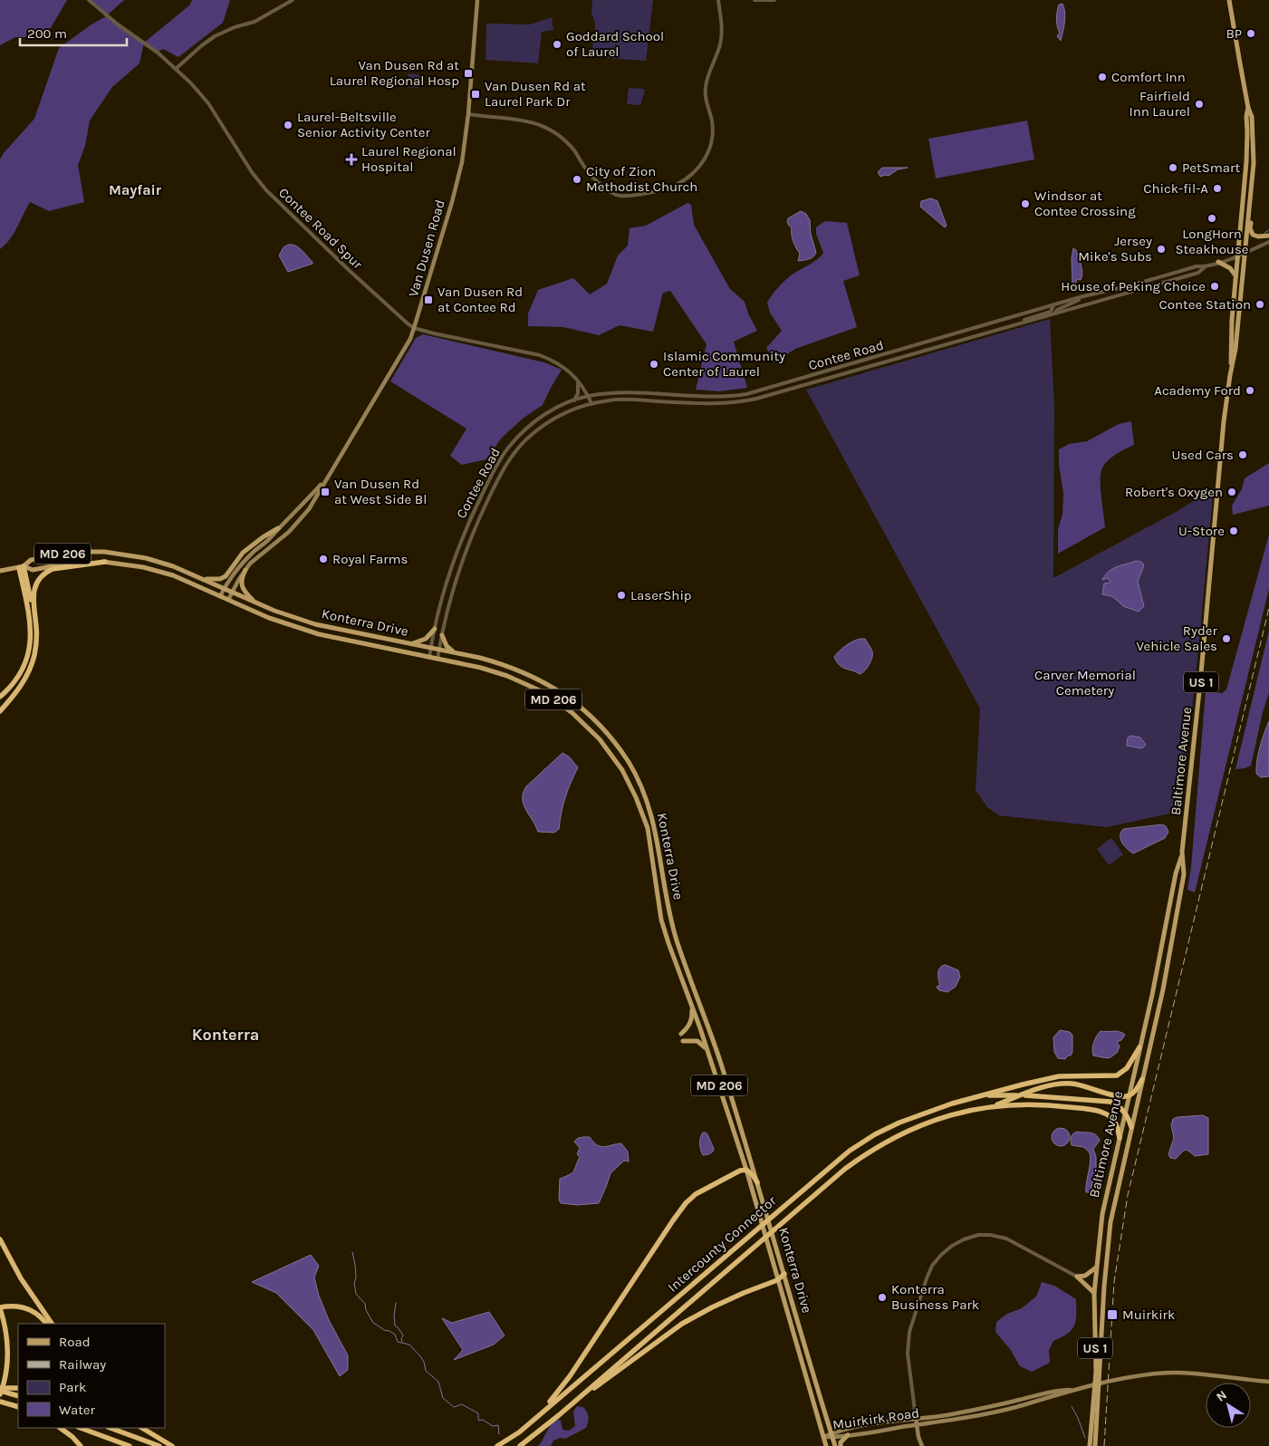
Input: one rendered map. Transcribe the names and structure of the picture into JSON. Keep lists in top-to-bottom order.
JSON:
{
  "streets": {
    "highway": ["Intercounty Connector"],
    "main road": [
      "Van Dusen Road",
      "MD 206",
      "Konterra Drive",
      "US 1",
      "Baltimore Avenue",
      "Muirkirk Road"
    ],
    "street": ["Contee Road Spur", "Contee Road"]
  },
  "crossings": [
    ["Contee Road Spur", "Van Dusen Road"],
    ["Contee Road Spur", "Contee Road"],
    ["Van Dusen Road", "Konterra Drive"],
    ["Contee Road", "Konterra Drive"],
    ["Contee Road", "Baltimore Avenue"],
    ["MD 206", "Konterra Drive"],
    ["MD 206", "Muirkirk Road"],
    ["Konterra Drive", "Muirkirk Road"]
  ],
  "districts": ["Mayfair", "Konterra"],
  "parks": ["Carver Memorial Cemetery"],
  "places": {
    "other": [
      "BP",
      "Goddard School of Laurel",
      "Comfort Inn",
      "Fairfield Inn Laurel",
      "Laurel-Beltsville Senior Activity Center",
      "PetSmart",
      "City of Zion Methodist Church",
      "Chick-fil-A",
      "Windsor at Contee Crossing",
      "LongHorn Steakhouse",
      "Jersey Mike's Subs",
      "House of Peking Choice",
      "Contee Station",
      "Islamic Community Center of Laurel",
      "Academy Ford",
      "Used Cars",
      "Robert's Oxygen",
      "U-Store",
      "Royal Farms",
      "LaserShip",
      "Ryder Vehicle Sales",
      "Konterra Business Park"
    ],
    "transit": [
      "Van Dusen Rd at Laurel Regional Hosp",
      "Van Dusen Rd at Laurel Park Dr",
      "Van Dusen Rd at Contee Rd",
      "Van Dusen Rd at West Side Bl",
      "Muirkirk"
    ],
    "health": ["Laurel Regional Hospital"]
  },
  "legend": [
    "Road",
    "Railway",
    "Park",
    "Water"
  ],
  "scale_bar": "200 m",
  "north": "top left"
}
